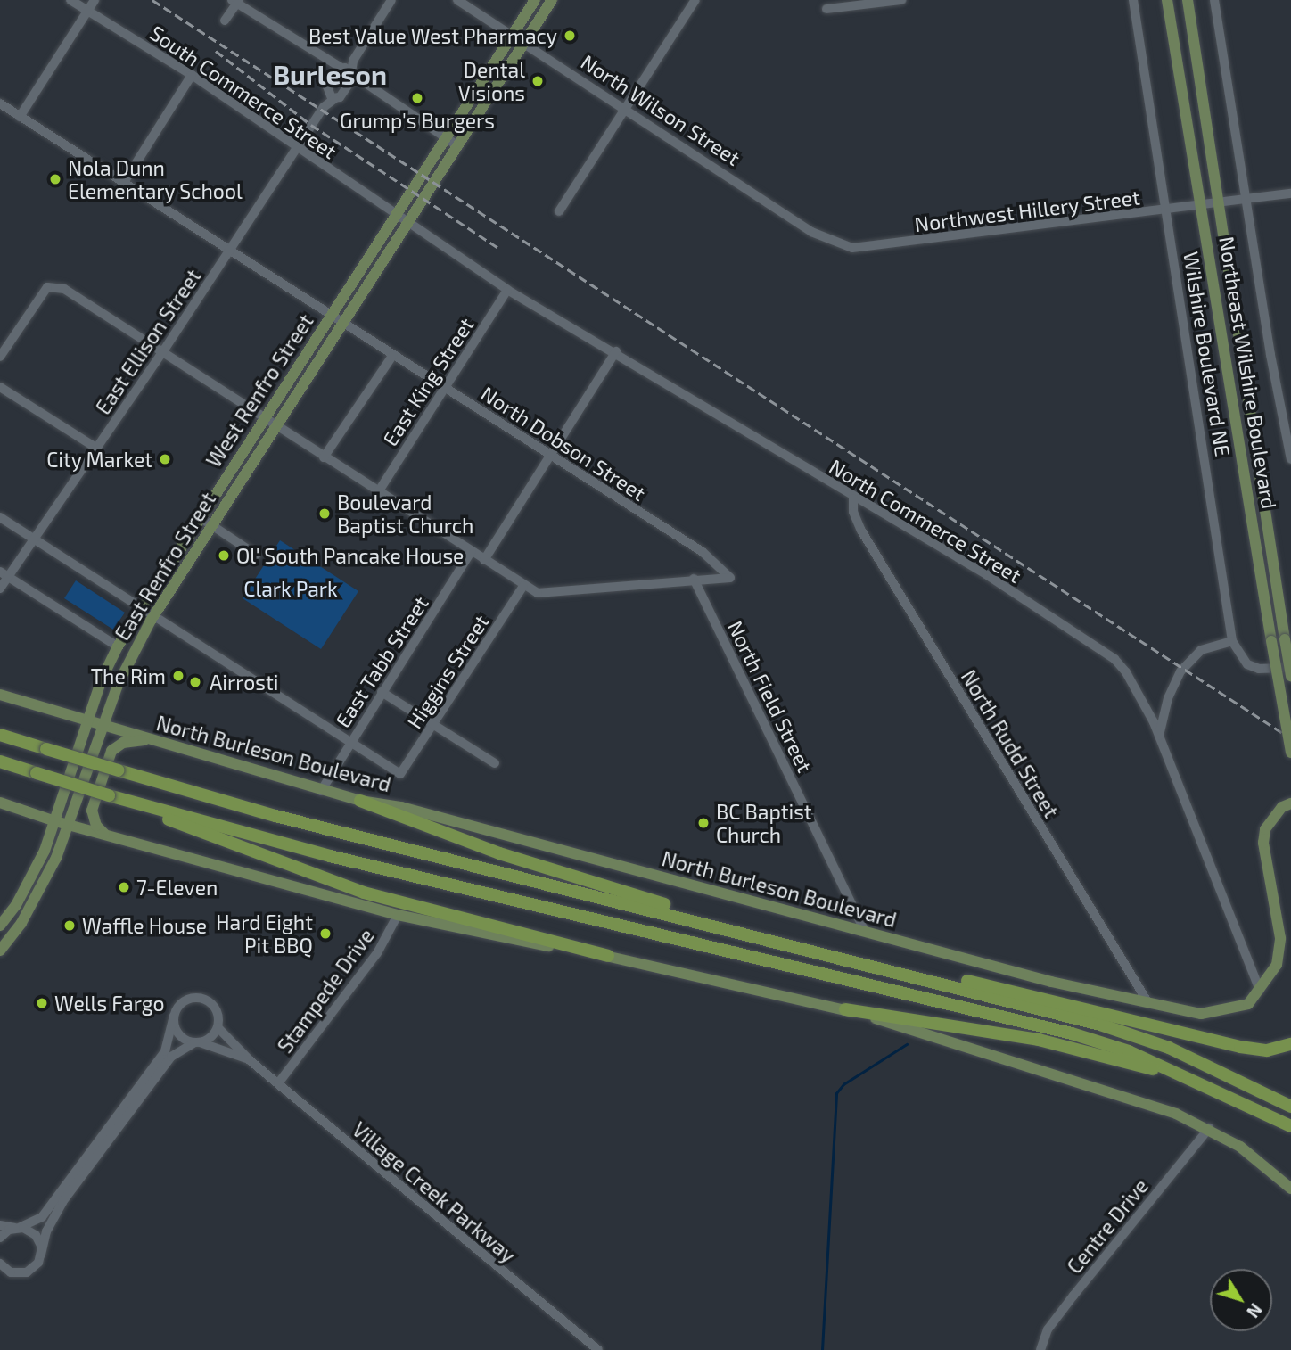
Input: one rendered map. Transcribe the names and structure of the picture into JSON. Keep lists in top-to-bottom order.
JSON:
{
  "streets": {
    "main road": [
      "Northeast Wilshire Boulevard",
      "West Renfro Street",
      "East Renfro Street",
      "North Burleson Boulevard"
    ],
    "street": [
      "South Commerce Street",
      "North Wilson Street",
      "Northwest Hillery Street",
      "East Ellison Street",
      "Wilshire Boulevard NE",
      "East King Street",
      "North Dobson Street",
      "North Commerce Street",
      "East Tabb Street",
      "Higgins Street",
      "North Field Street",
      "North Rudd Street",
      "Stampede Drive",
      "Village Creek Parkway",
      "Centre Drive"
    ]
  },
  "crossings": [
    ["South Commerce Street", "East Ellison Street"],
    ["South Commerce Street", "West Renfro Street"],
    ["South Commerce Street", "North Commerce Street"],
    ["South Commerce Street", "East Renfro Street"],
    ["North Wilson Street", "Northwest Hillery Street"],
    ["North Wilson Street", "West Renfro Street"],
    ["Northwest Hillery Street", "Wilshire Boulevard NE"],
    ["Northwest Hillery Street", "Northeast Wilshire Boulevard"],
    ["East Ellison Street", "North Dobson Street"],
    ["East King Street", "North Dobson Street"],
    ["East King Street", "North Commerce Street"],
    ["West Renfro Street", "North Dobson Street"],
    ["West Renfro Street", "North Burleson Boulevard"],
    ["North Dobson Street", "East Renfro Street"],
    ["North Dobson Street", "North Field Street"],
    ["North Commerce Street", "East Renfro Street"],
    ["North Commerce Street", "North Rudd Street"],
    ["North Commerce Street", "North Burleson Boulevard"],
    ["East Renfro Street", "North Burleson Boulevard"],
    ["East Tabb Street", "Higgins Street"],
    ["East Tabb Street", "North Burleson Boulevard"],
    ["North Field Street", "North Burleson Boulevard"],
    ["North Rudd Street", "North Burleson Boulevard"],
    ["Stampede Drive", "Village Creek Parkway"]
  ],
  "districts": ["Burleson"],
  "parks": ["Clark Park"],
  "places": [
    "Best Value West Pharmacy",
    "Dental Visions",
    "Grump's Burgers",
    "Nola Dunn Elementary School",
    "City Market",
    "Boulevard Baptist Church",
    "Ol' South Pancake House",
    "The Rim",
    "Airrosti",
    "BC Baptist Church",
    "7-Eleven",
    "Waffle House",
    "Hard Eight Pit BBQ",
    "Wells Fargo"
  ],
  "north": "bottom right"
}
